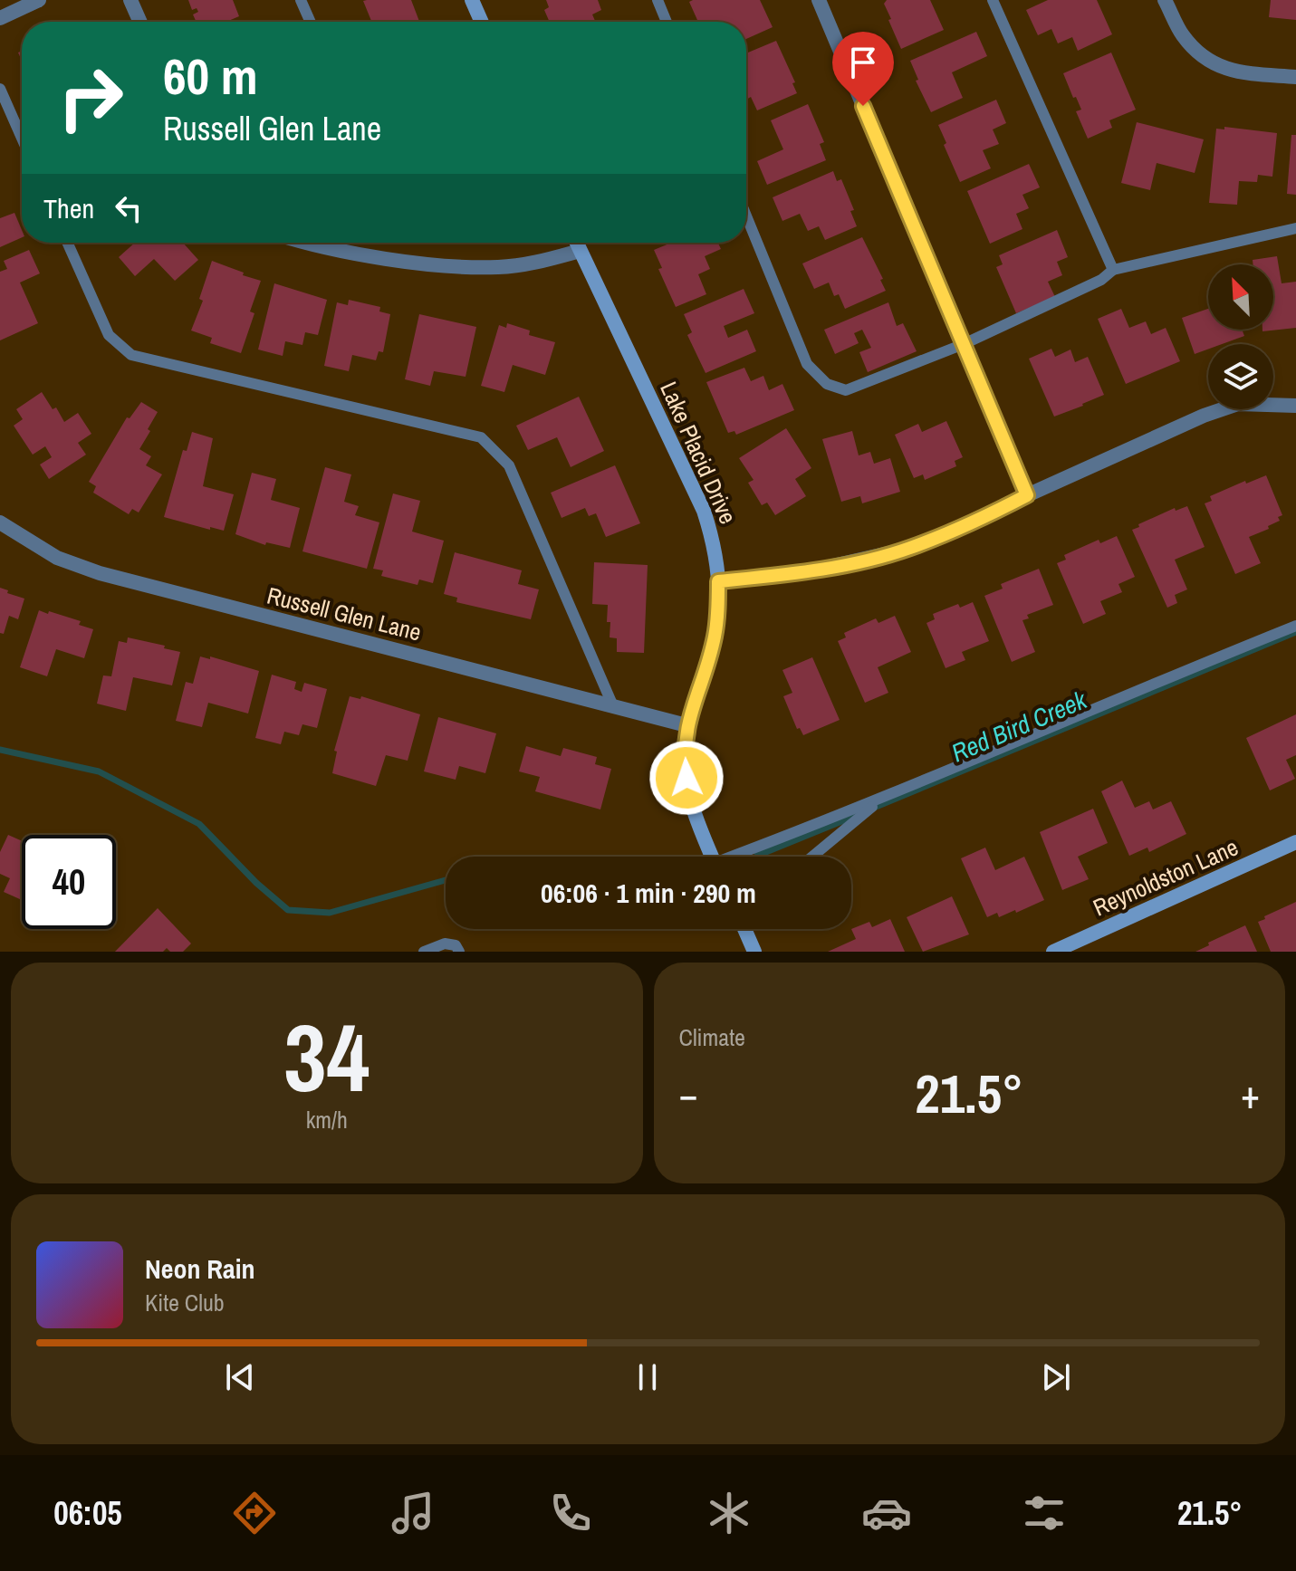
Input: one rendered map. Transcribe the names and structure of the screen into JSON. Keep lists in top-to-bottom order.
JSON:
{
  "streets": {
    "street": ["Lake Placid Drive", "Russell Glen Lane", "Reynoldston Lane"]
  },
  "crossings": [
    ["Lake Placid Drive", "Russell Glen Lane"]
  ],
  "water": ["Red Bird Creek"],
  "north": "top left",
  "page": {
    "turn": ["60 m", "Russell Glen Lane"],
    "then": "Then",
    "limit": "40",
    "trip": "06:06 · 1 min · 290 m",
    "tile": [
      ["34", "km/h"],
      "Climate"
    ],
    "heat": ["−", "21.5°", "+"],
    "song": ["Neon Rain", "Kite Club"],
    "tabs": ["06:05", "21.5°"]
  }
}
